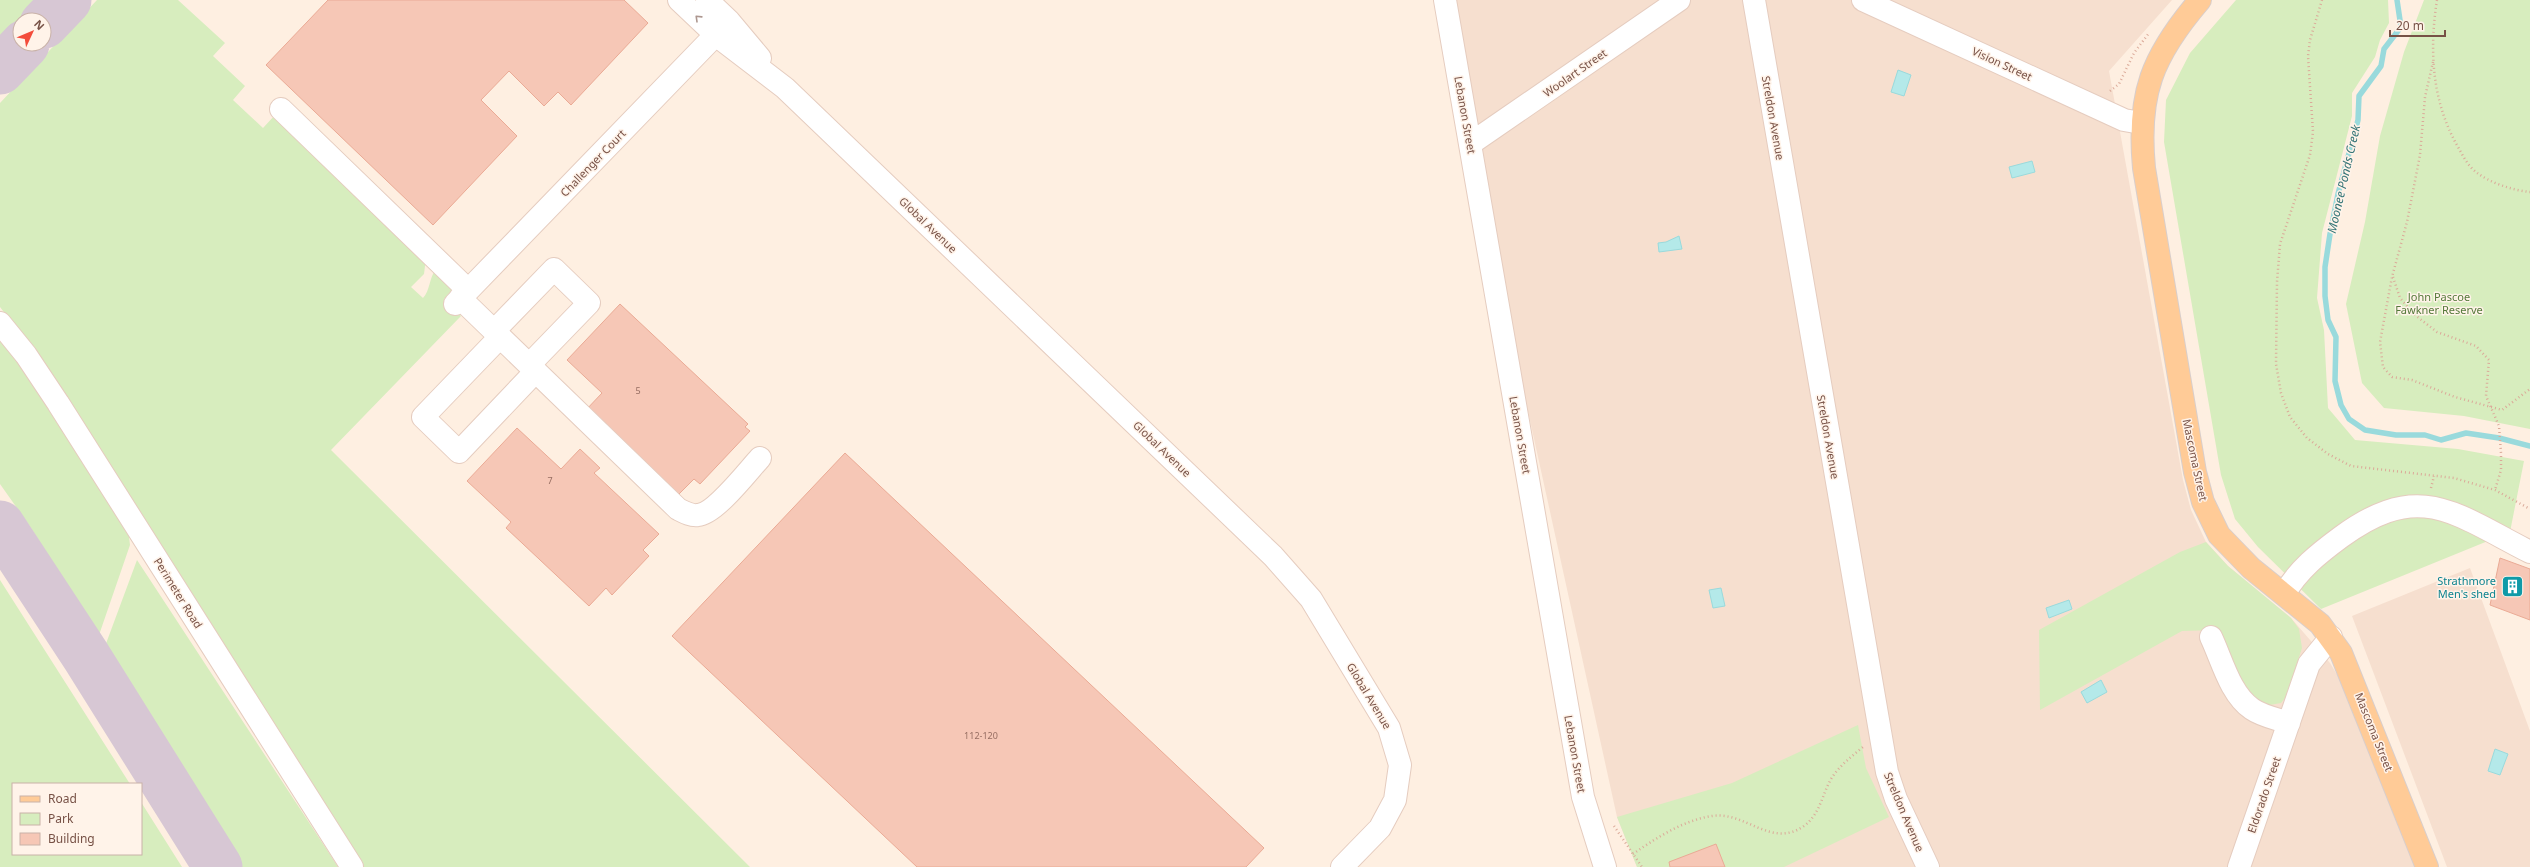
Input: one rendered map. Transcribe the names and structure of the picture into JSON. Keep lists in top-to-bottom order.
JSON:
{
  "streets": {
    "main road": ["Mascoma Street"],
    "street": [
      "Vision Street",
      "Woolart Street",
      "Lebanon Street",
      "Streldon Avenue",
      "Challenger Court",
      "Global Avenue",
      "Perimeter Road",
      "Eldorado Street"
    ]
  },
  "crossings": [
    ["Vision Street", "Mascoma Street"],
    ["Woolart Street", "Lebanon Street"],
    ["Challenger Court", "Global Avenue"],
    ["Mascoma Street", "Eldorado Street"]
  ],
  "water": ["Moonee Ponds Creek"],
  "parks": ["John Pascoe Fawkner Reserve"],
  "places": {
    "building": ["Strathmore Men's shed"]
  },
  "house_numbers": ["5", "7", "112-120"],
  "legend": ["Road", "Park", "Building"],
  "scale_bar": "20 m",
  "north": "top right"
}
